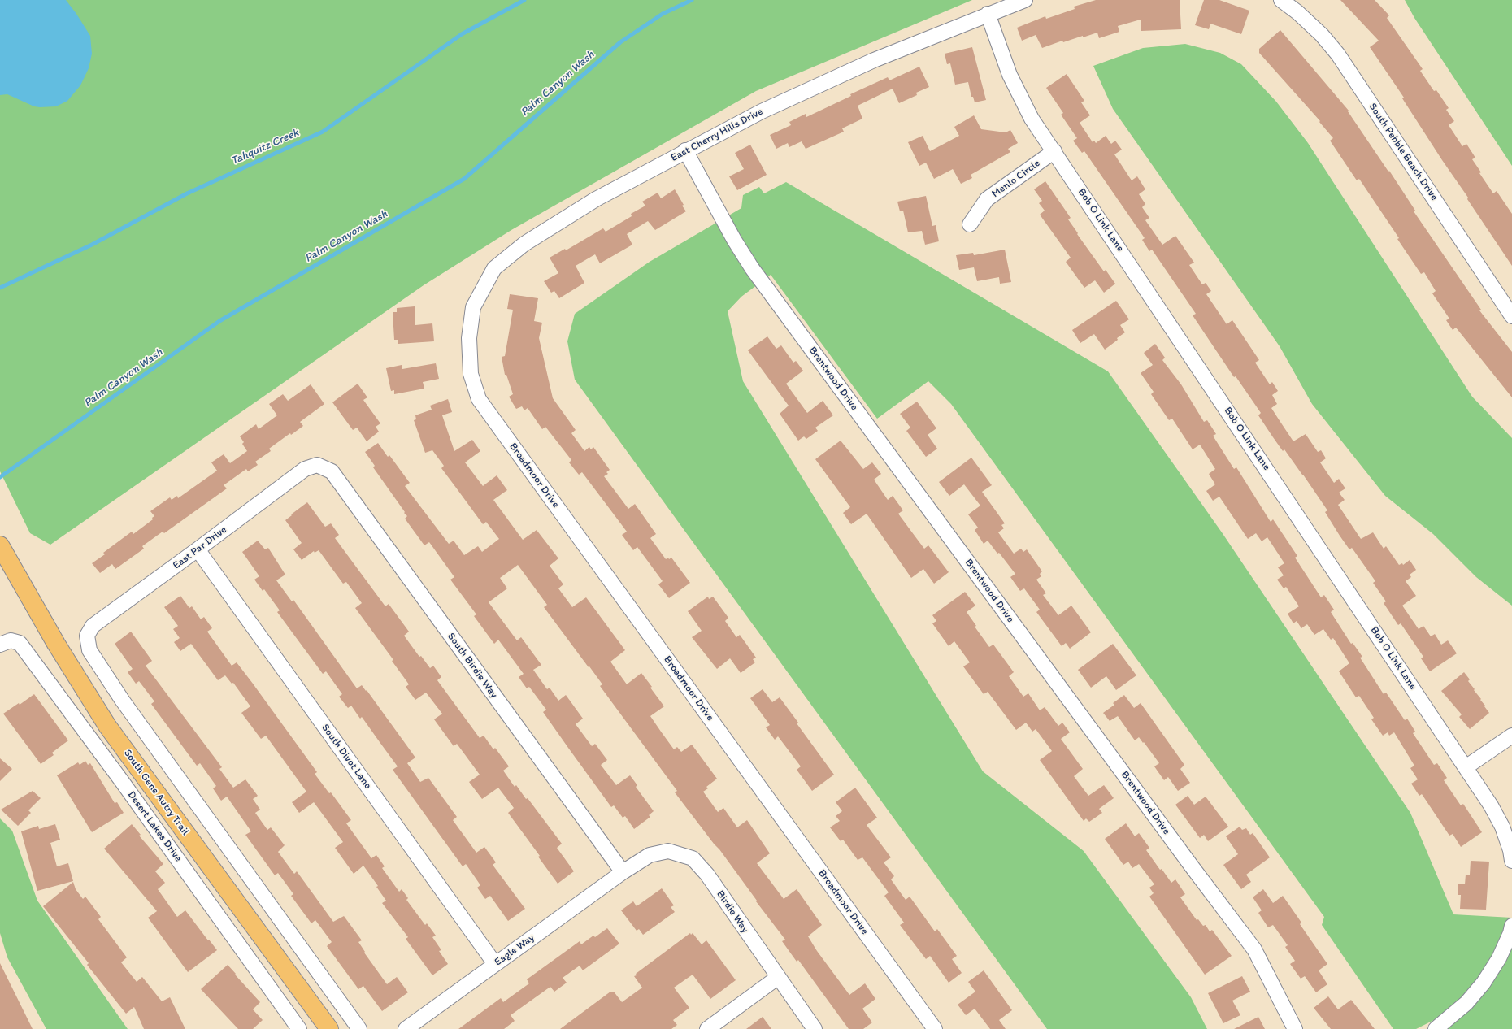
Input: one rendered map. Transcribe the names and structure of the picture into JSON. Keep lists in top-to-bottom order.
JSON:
{
  "streets": {
    "main road": ["South Gene Autry Trail"],
    "street": [
      "East Cherry Hills Drive",
      "South Pebble Beach Drive",
      "Menlo Circle",
      "Bob O Link Lane",
      "Brentwood Drive",
      "Broadmoor Drive",
      "East Par Drive",
      "South Birdie Way",
      "South Divot Lane",
      "Desert Lakes Drive",
      "Birdie Way",
      "Eagle Way"
    ]
  },
  "crossings": [
    ["East Cherry Hills Drive", "Bob O Link Lane"],
    ["East Cherry Hills Drive", "Brentwood Drive"],
    ["East Cherry Hills Drive", "Broadmoor Drive"],
    ["Menlo Circle", "Bob O Link Lane"],
    ["East Par Drive", "South Birdie Way"],
    ["East Par Drive", "South Divot Lane"],
    ["South Birdie Way", "Birdie Way"],
    ["South Birdie Way", "Eagle Way"],
    ["South Divot Lane", "Eagle Way"],
    ["Birdie Way", "Eagle Way"]
  ],
  "water": ["Palm Canyon Wash", "Tahquitz Creek"]
}
